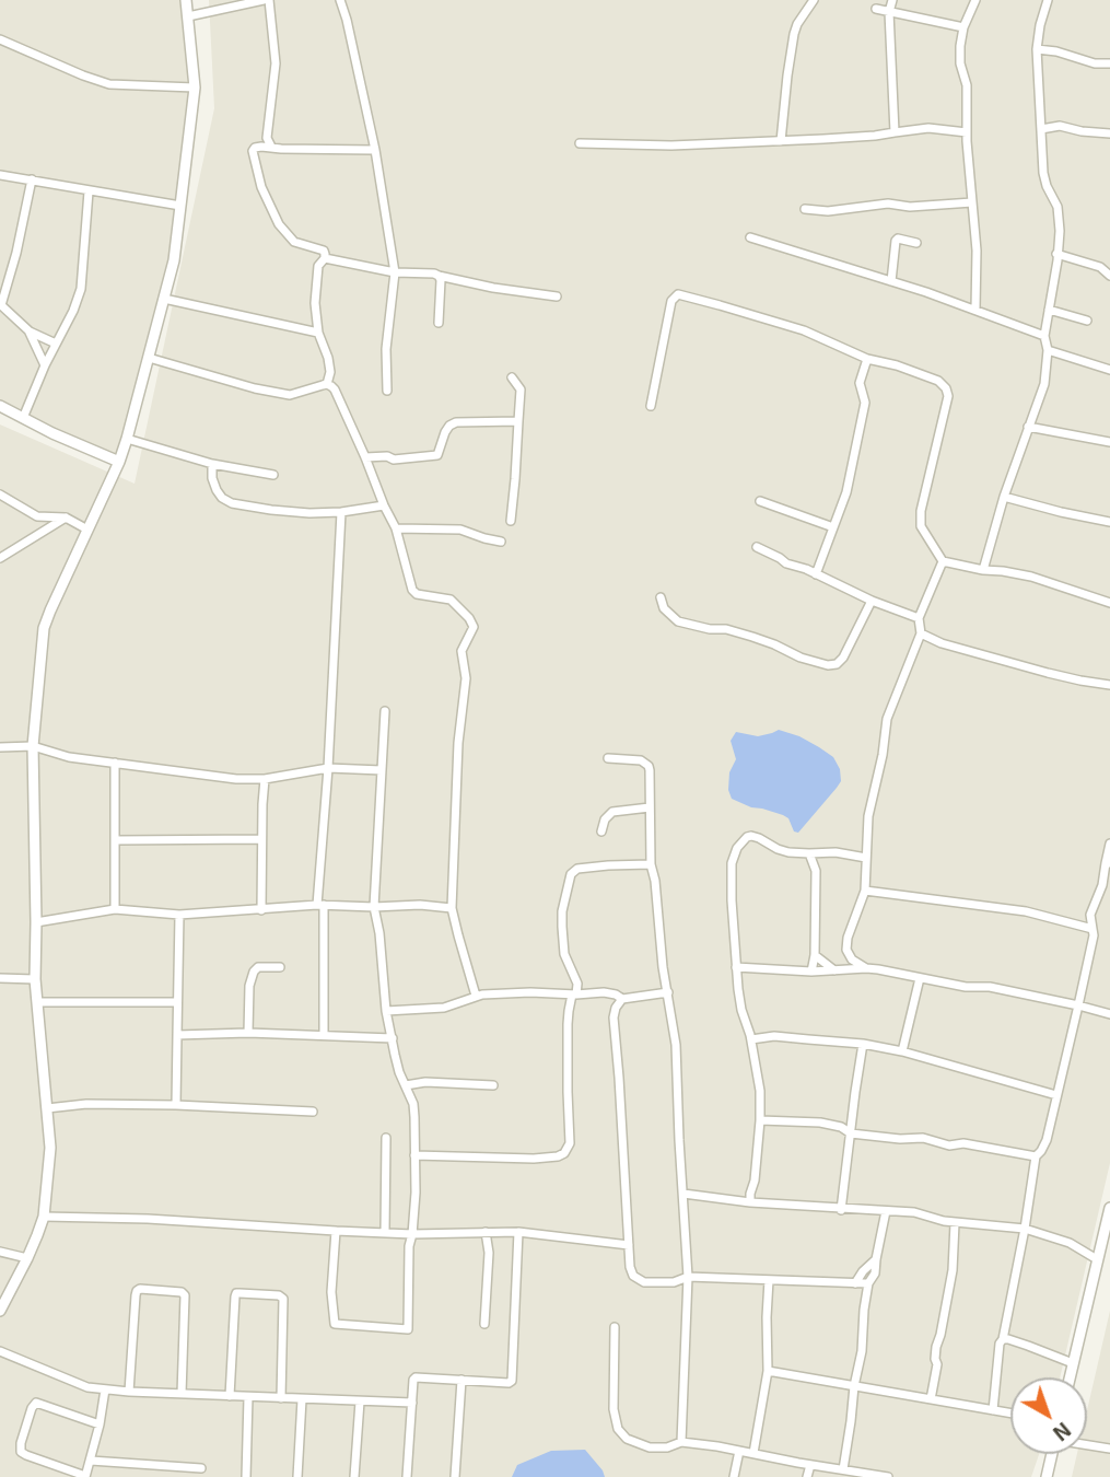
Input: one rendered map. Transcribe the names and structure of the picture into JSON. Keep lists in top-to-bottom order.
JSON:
{
  "north": "bottom right"
}
